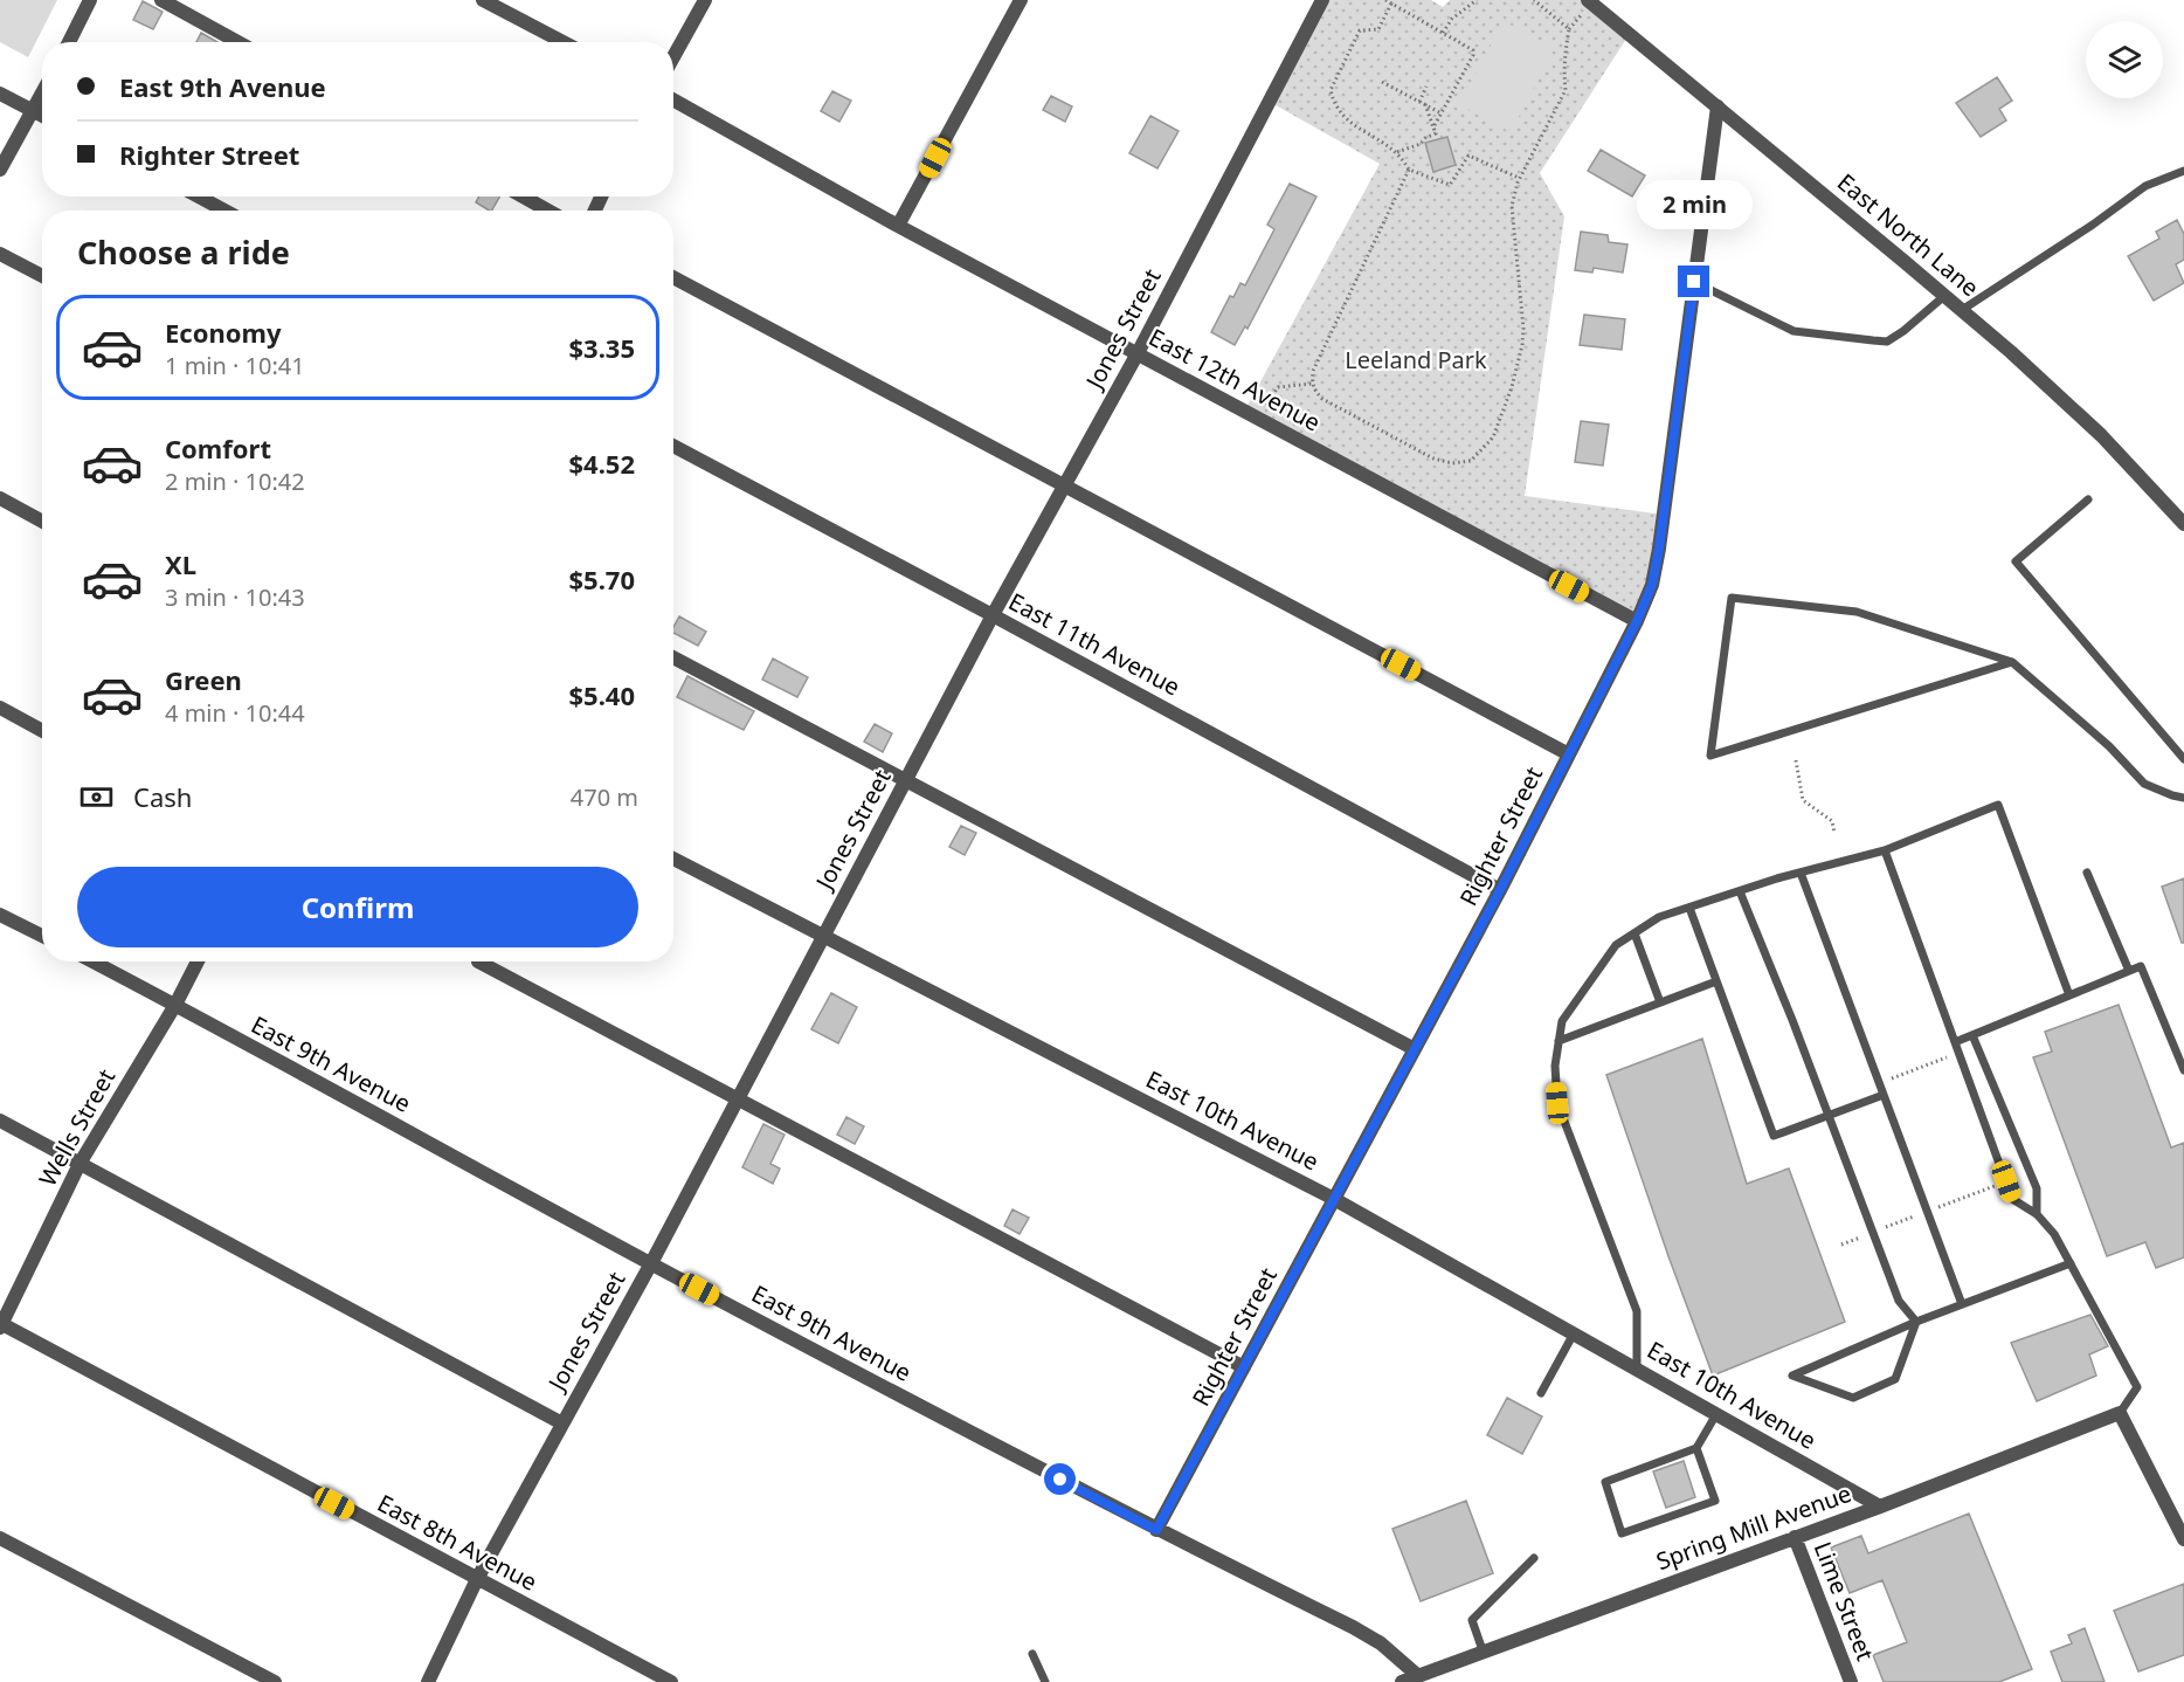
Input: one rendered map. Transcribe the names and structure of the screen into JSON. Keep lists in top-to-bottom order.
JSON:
{
  "streets": {
    "street": [
      "East North Lane",
      "Jones Street",
      "East 12th Avenue",
      "East 11th Avenue",
      "Righter Street",
      "East 9th Avenue",
      "East 10th Avenue",
      "Wells Street",
      "Spring Mill Avenue",
      "East 8th Avenue",
      "Lime Street"
    ]
  },
  "crossings": [
    ["East North Lane", "Righter Street"],
    ["Jones Street", "East 12th Avenue"],
    ["Jones Street", "East 11th Avenue"],
    ["Jones Street", "East 9th Avenue"],
    ["Jones Street", "East 10th Avenue"],
    ["Jones Street", "East 8th Avenue"],
    ["East 12th Avenue", "Righter Street"],
    ["East 11th Avenue", "Righter Street"],
    ["Righter Street", "East 9th Avenue"],
    ["Righter Street", "East 10th Avenue"],
    ["East 9th Avenue", "Wells Street"],
    ["East 9th Avenue", "Spring Mill Avenue"],
    ["East 10th Avenue", "Spring Mill Avenue"],
    ["Wells Street", "East 8th Avenue"],
    ["Spring Mill Avenue", "Lime Street"]
  ],
  "parks": ["Leeland Park"],
  "page": {
    "banner": ["East 9th Avenue", "Righter Street"],
    "bubble": "2 min",
    "heading": "Choose a ride",
    "list": [
      {
        "name": "Economy",
        "note": "1 min · 10:41",
        "value": "$3.35"
      },
      {
        "name": "Comfort",
        "note": "2 min · 10:42",
        "value": "$4.52"
      },
      {
        "name": "XL",
        "note": "3 min · 10:43",
        "value": "$5.70"
      },
      {
        "name": "Green",
        "note": "4 min · 10:44",
        "value": "$5.40"
      }
    ],
    "pay": ["Cash", "470 m"],
    "buttons": "Confirm"
  }
}
